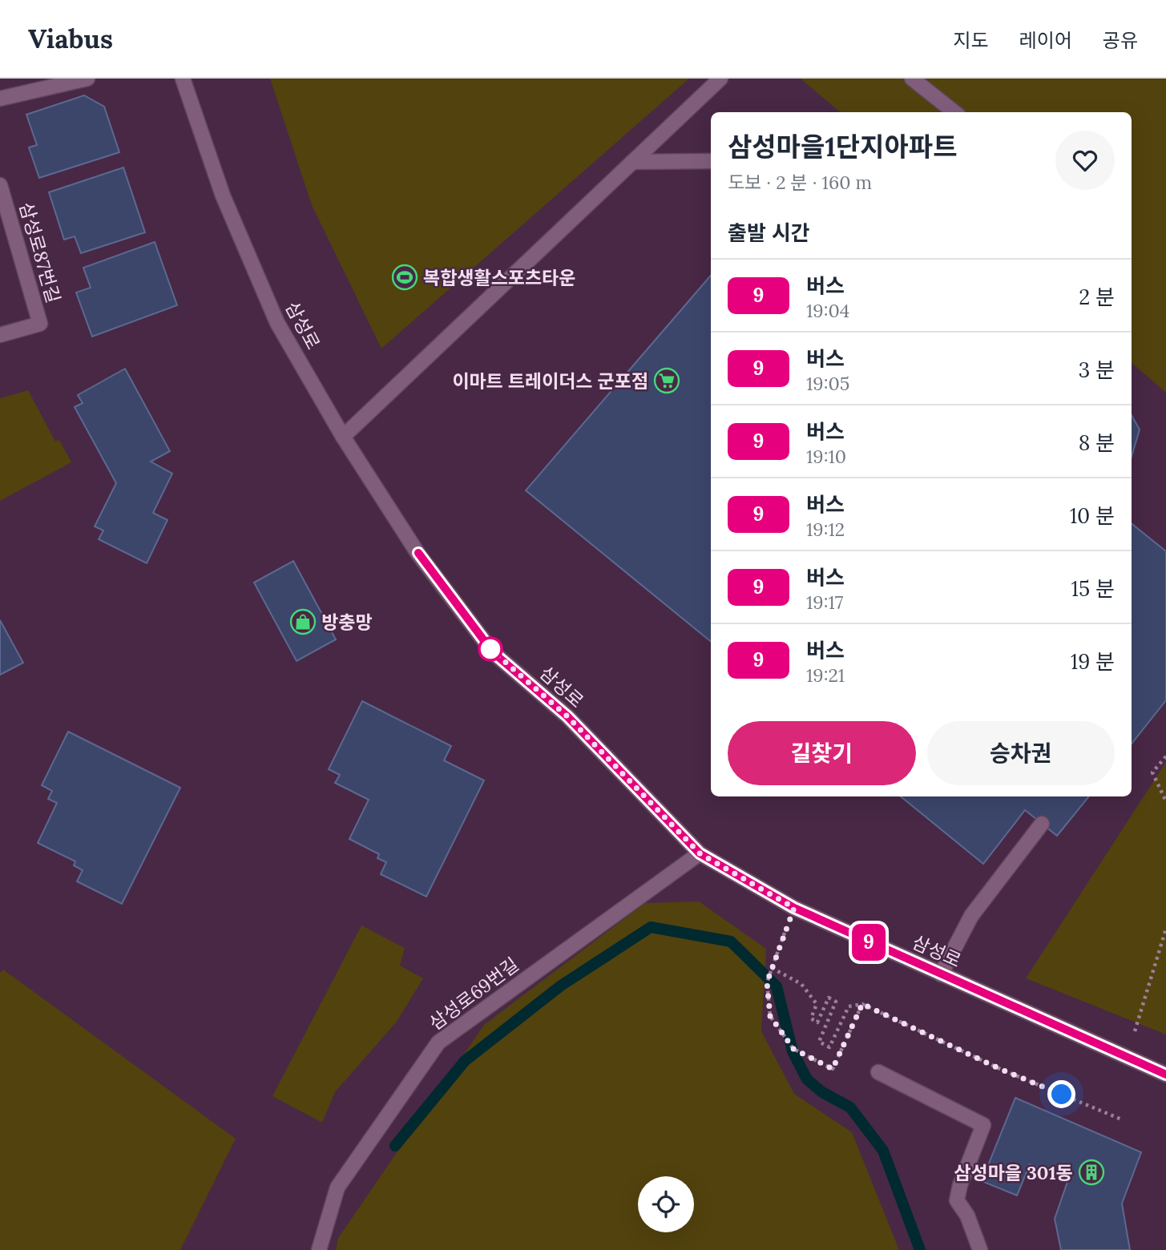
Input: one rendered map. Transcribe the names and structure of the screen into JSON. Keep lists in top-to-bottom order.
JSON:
{
  "streets": {
    "street": ["삼성로87번길", "삼성로", "삼성로69번길"]
  },
  "crossings": [
    ["삼성로", "삼성로69번길"]
  ],
  "places": {
    "sports": ["복합생활스포츠타운"],
    "supermarket": ["이마트 트레이더스 군포점"],
    "shop": ["방충망"],
    "building": ["삼성마을 301동"]
  },
  "lines": ["bus line 9"],
  "page": {
    "header": "Viabus",
    "nav": ["지도", "레이어", "공유"],
    "on_map": "9",
    "heading": [
      ["삼성마을1단지아파트", "도보 · 2 분 · 160 m"],
      "출발 시간"
    ],
    "list": [
      {
        "mark": "9",
        "name": "버스",
        "note": "19:04",
        "value": "2 분"
      },
      {
        "mark": "9",
        "name": "버스",
        "note": "19:05",
        "value": "3 분"
      },
      {
        "mark": "9",
        "name": "버스",
        "note": "19:10",
        "value": "8 분"
      },
      {
        "mark": "9",
        "name": "버스",
        "note": "19:12",
        "value": "10 분"
      },
      {
        "mark": "9",
        "name": "버스",
        "note": "19:17",
        "value": "15 분"
      },
      {
        "mark": "9",
        "name": "버스",
        "note": "19:21",
        "value": "19 분"
      }
    ],
    "buttons": ["길찾기", "승차권"]
  }
}
